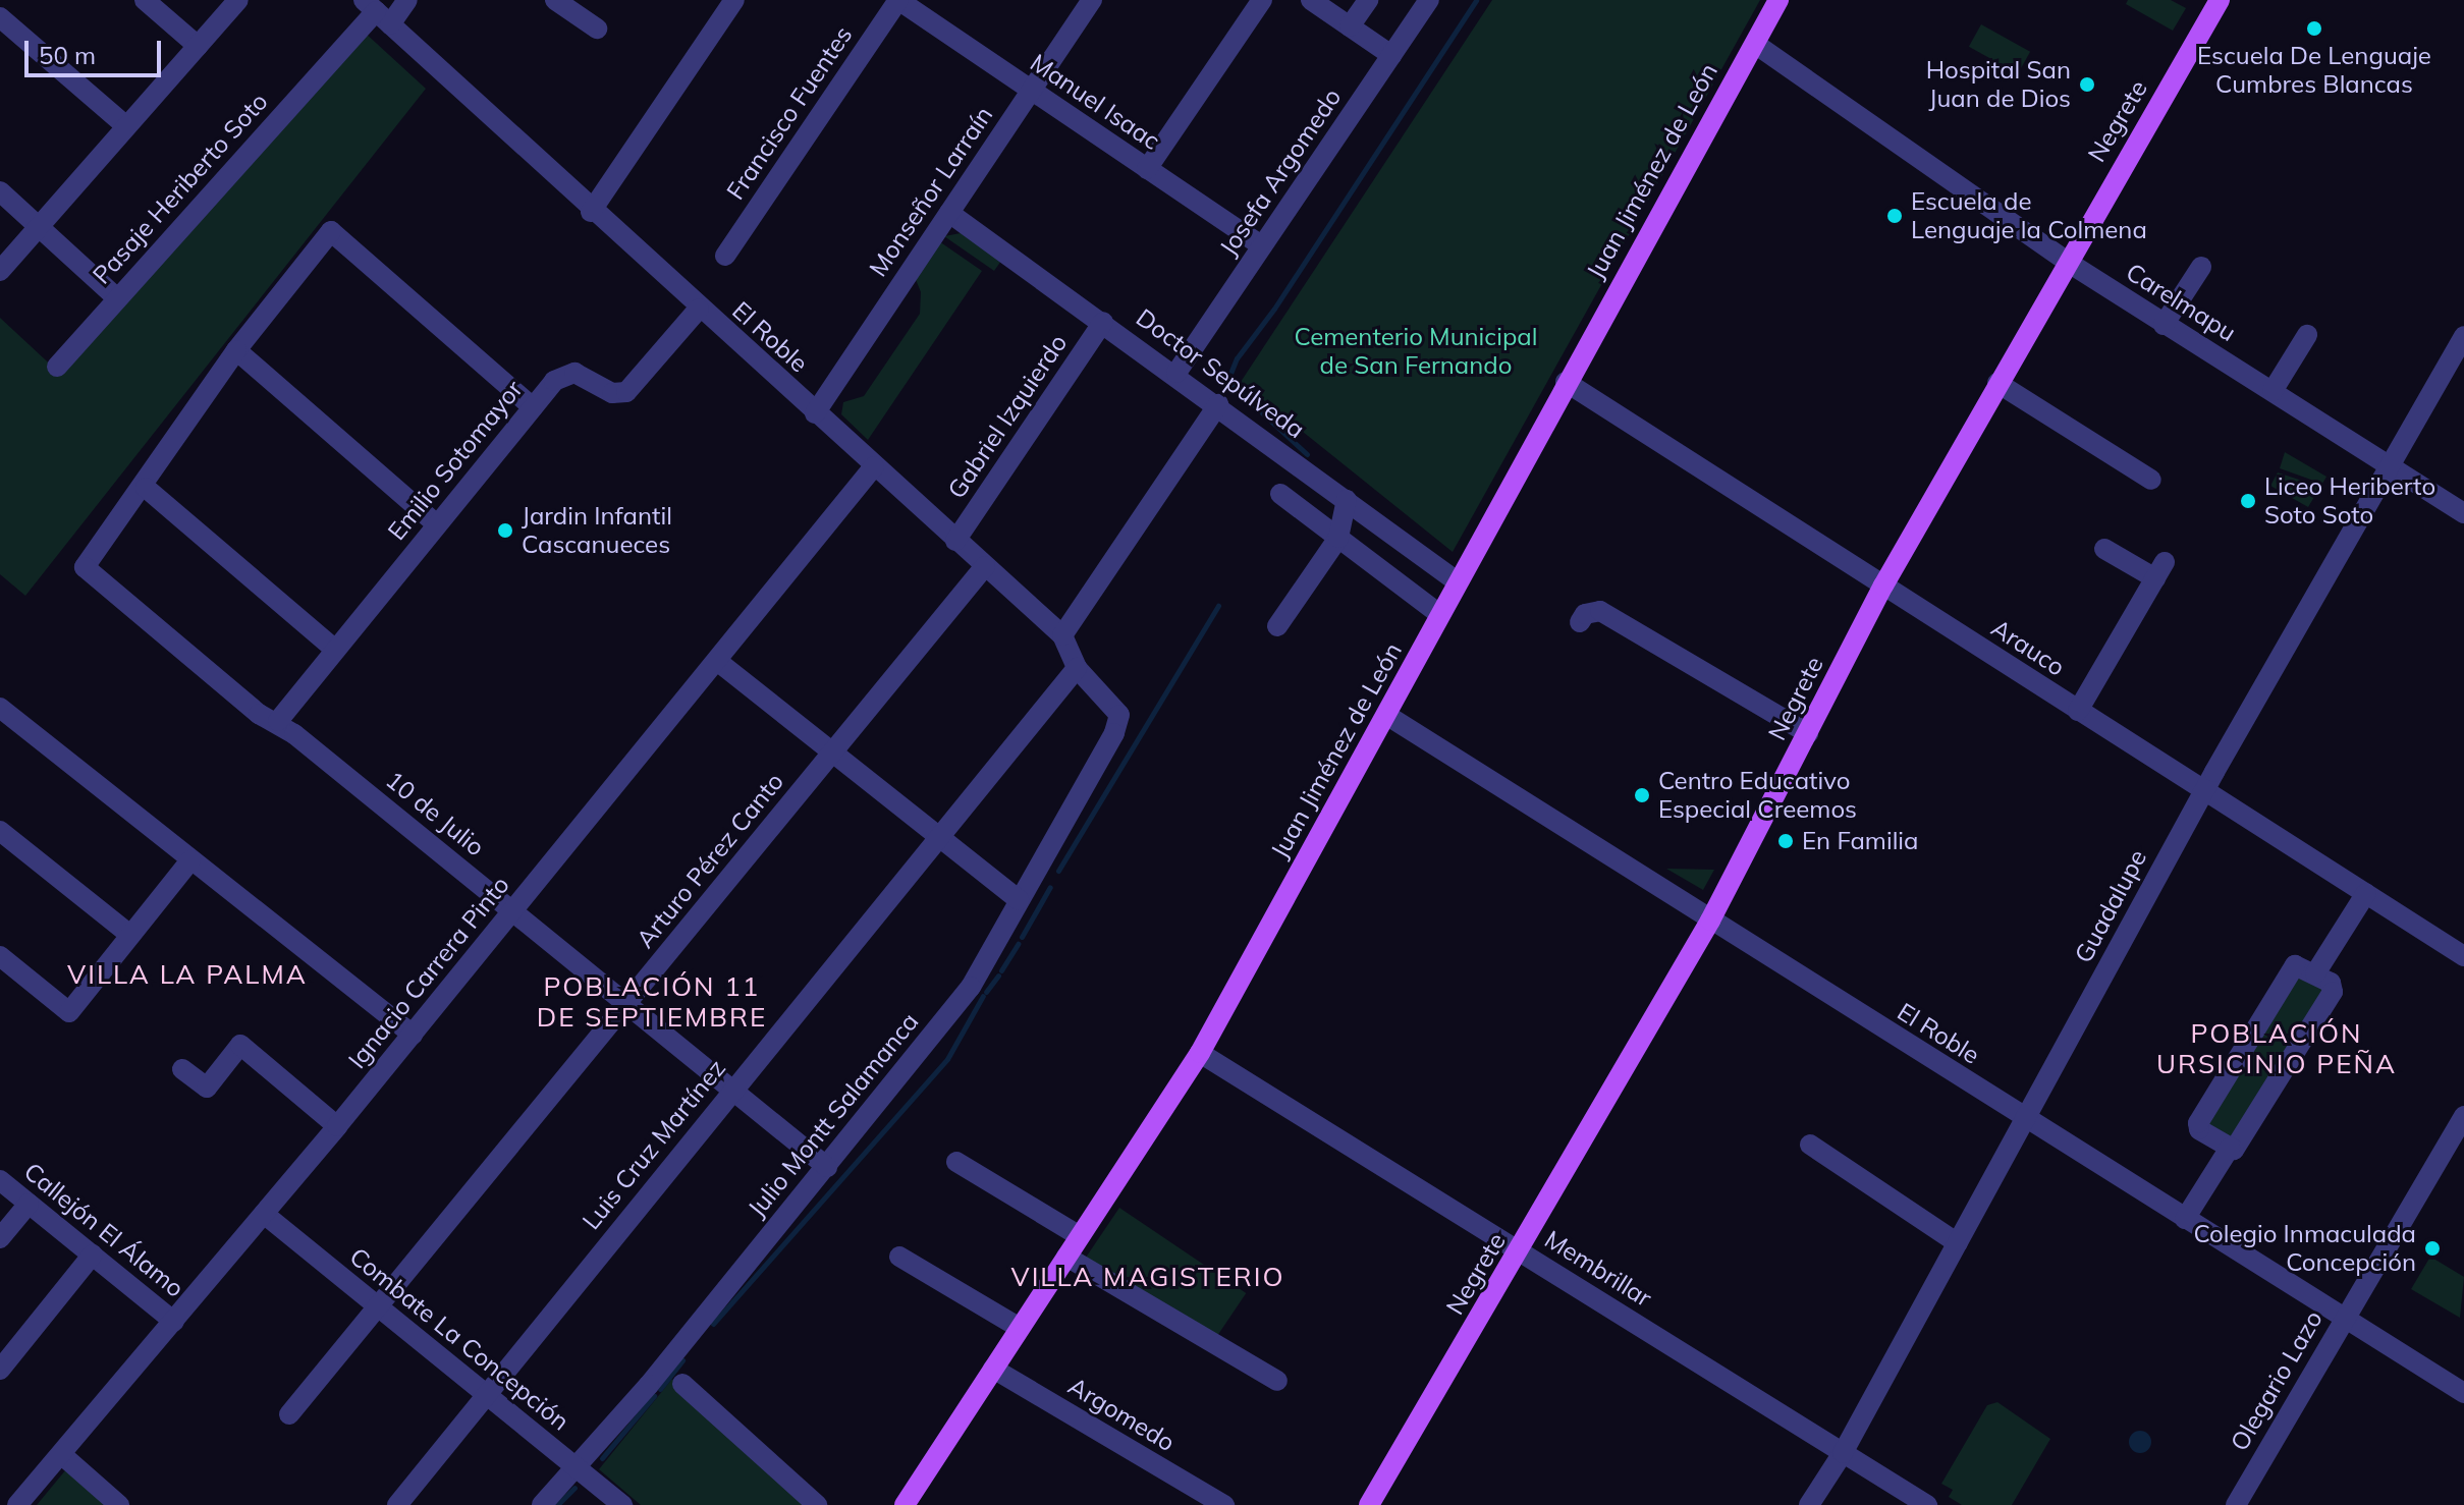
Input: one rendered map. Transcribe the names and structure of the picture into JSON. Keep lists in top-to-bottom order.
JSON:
{
  "streets": {
    "main road": ["Negrete", "Juan Jiménez de León"],
    "street": [
      "Manuel Isaac",
      "Francisco Fuentes",
      "Josefa Argomedo",
      "Pasaje Heriberto Soto",
      "Monseñor Larraín",
      "Carelmapu",
      "El Roble",
      "Doctor Sepúlveda",
      "Gabriel Izquierdo",
      "Emilio Sotomayor",
      "Arauco",
      "10 de Julio",
      "Arturo Pérez Canto",
      "Guadalupe",
      "Ignacio Carrera Pinto",
      "Julio Montt Salamanca",
      "Luis Cruz Martínez",
      "Callejón El Álamo",
      "Membrillar",
      "Combate La Concepción",
      "Olegario Lazo",
      "Argomedo"
    ]
  },
  "crossings": [
    ["Manuel Isaac", "Francisco Fuentes"],
    ["Manuel Isaac", "Josefa Argomedo"],
    ["Manuel Isaac", "Monseñor Larraín"],
    ["Negrete", "Carelmapu"],
    ["Negrete", "El Roble"],
    ["Negrete", "Arauco"],
    ["Negrete", "Membrillar"],
    ["Juan Jiménez de León", "Carelmapu"],
    ["Juan Jiménez de León", "El Roble"],
    ["Juan Jiménez de León", "Doctor Sepúlveda"],
    ["Juan Jiménez de León", "Arauco"],
    ["Juan Jiménez de León", "Membrillar"],
    ["Juan Jiménez de León", "Argomedo"],
    ["Josefa Argomedo", "Doctor Sepúlveda"],
    ["Pasaje Heriberto Soto", "El Roble"],
    ["Monseñor Larraín", "El Roble"],
    ["Monseñor Larraín", "Doctor Sepúlveda"],
    ["Carelmapu", "Guadalupe"],
    ["El Roble", "Gabriel Izquierdo"],
    ["El Roble", "Emilio Sotomayor"],
    ["El Roble", "Arturo Pérez Canto"],
    ["El Roble", "Guadalupe"],
    ["El Roble", "Ignacio Carrera Pinto"],
    ["El Roble", "Julio Montt Salamanca"],
    ["El Roble", "Luis Cruz Martínez"],
    ["El Roble", "Olegario Lazo"],
    ["Doctor Sepúlveda", "Gabriel Izquierdo"],
    ["Emilio Sotomayor", "10 de Julio"],
    ["Arauco", "Guadalupe"],
    ["10 de Julio", "Arturo Pérez Canto"],
    ["10 de Julio", "Ignacio Carrera Pinto"],
    ["10 de Julio", "Julio Montt Salamanca"],
    ["10 de Julio", "Luis Cruz Martínez"],
    ["Arturo Pérez Canto", "Combate La Concepción"],
    ["Guadalupe", "Membrillar"],
    ["Ignacio Carrera Pinto", "Callejón El Álamo"],
    ["Ignacio Carrera Pinto", "Combate La Concepción"],
    ["Julio Montt Salamanca", "Combate La Concepción"],
    ["Luis Cruz Martínez", "Combate La Concepción"]
  ],
  "districts": [
    "VILLA LA PALMA",
    "POBLACIÓN 11 DE SEPTIEMBRE",
    "POBLACIÓN URSICINIO PEÑA",
    "VILLA MAGISTERIO"
  ],
  "parks": ["Cementerio Municipal de San Fernando"],
  "places": [
    "Escuela De Lenguaje Cumbres Blancas",
    "Hospital San Juan de Dios",
    "Escuela de Lenguaje la Colmena",
    "Liceo Heriberto Soto Soto",
    "Jardin Infantil Cascanueces",
    "Centro Educativo Especial Creemos",
    "En Familia",
    "Colegio Inmaculada Concepción"
  ],
  "scale_bar": "50 m"
}
